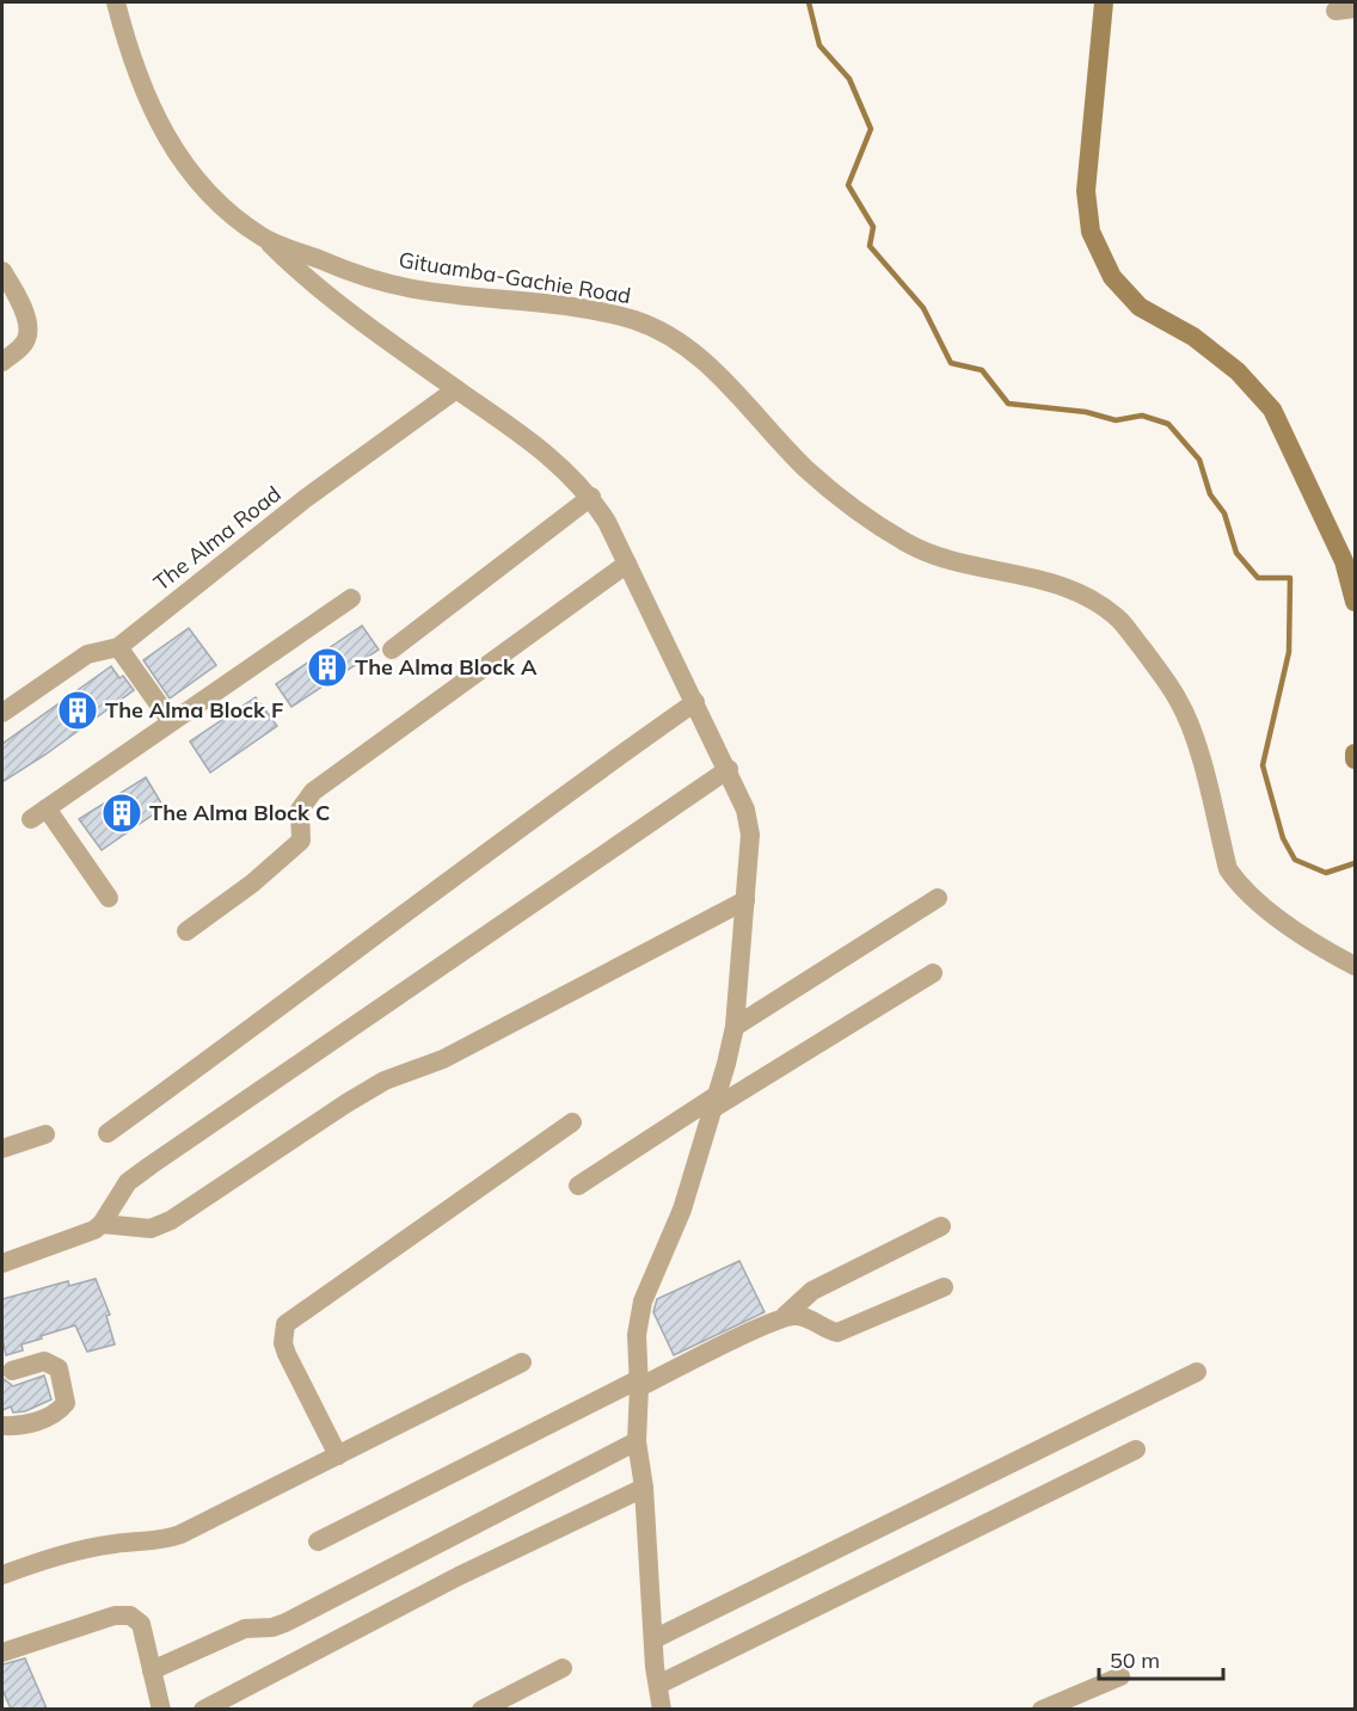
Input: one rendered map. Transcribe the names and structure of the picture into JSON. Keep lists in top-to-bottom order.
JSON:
{
  "streets": {
    "street": ["Gituamba-Gachie Road", "The Alma Road"]
  },
  "places": {
    "building": ["The Alma Block A", "The Alma Block F", "The Alma Block C"]
  },
  "scale_bar": "50 m"
}
